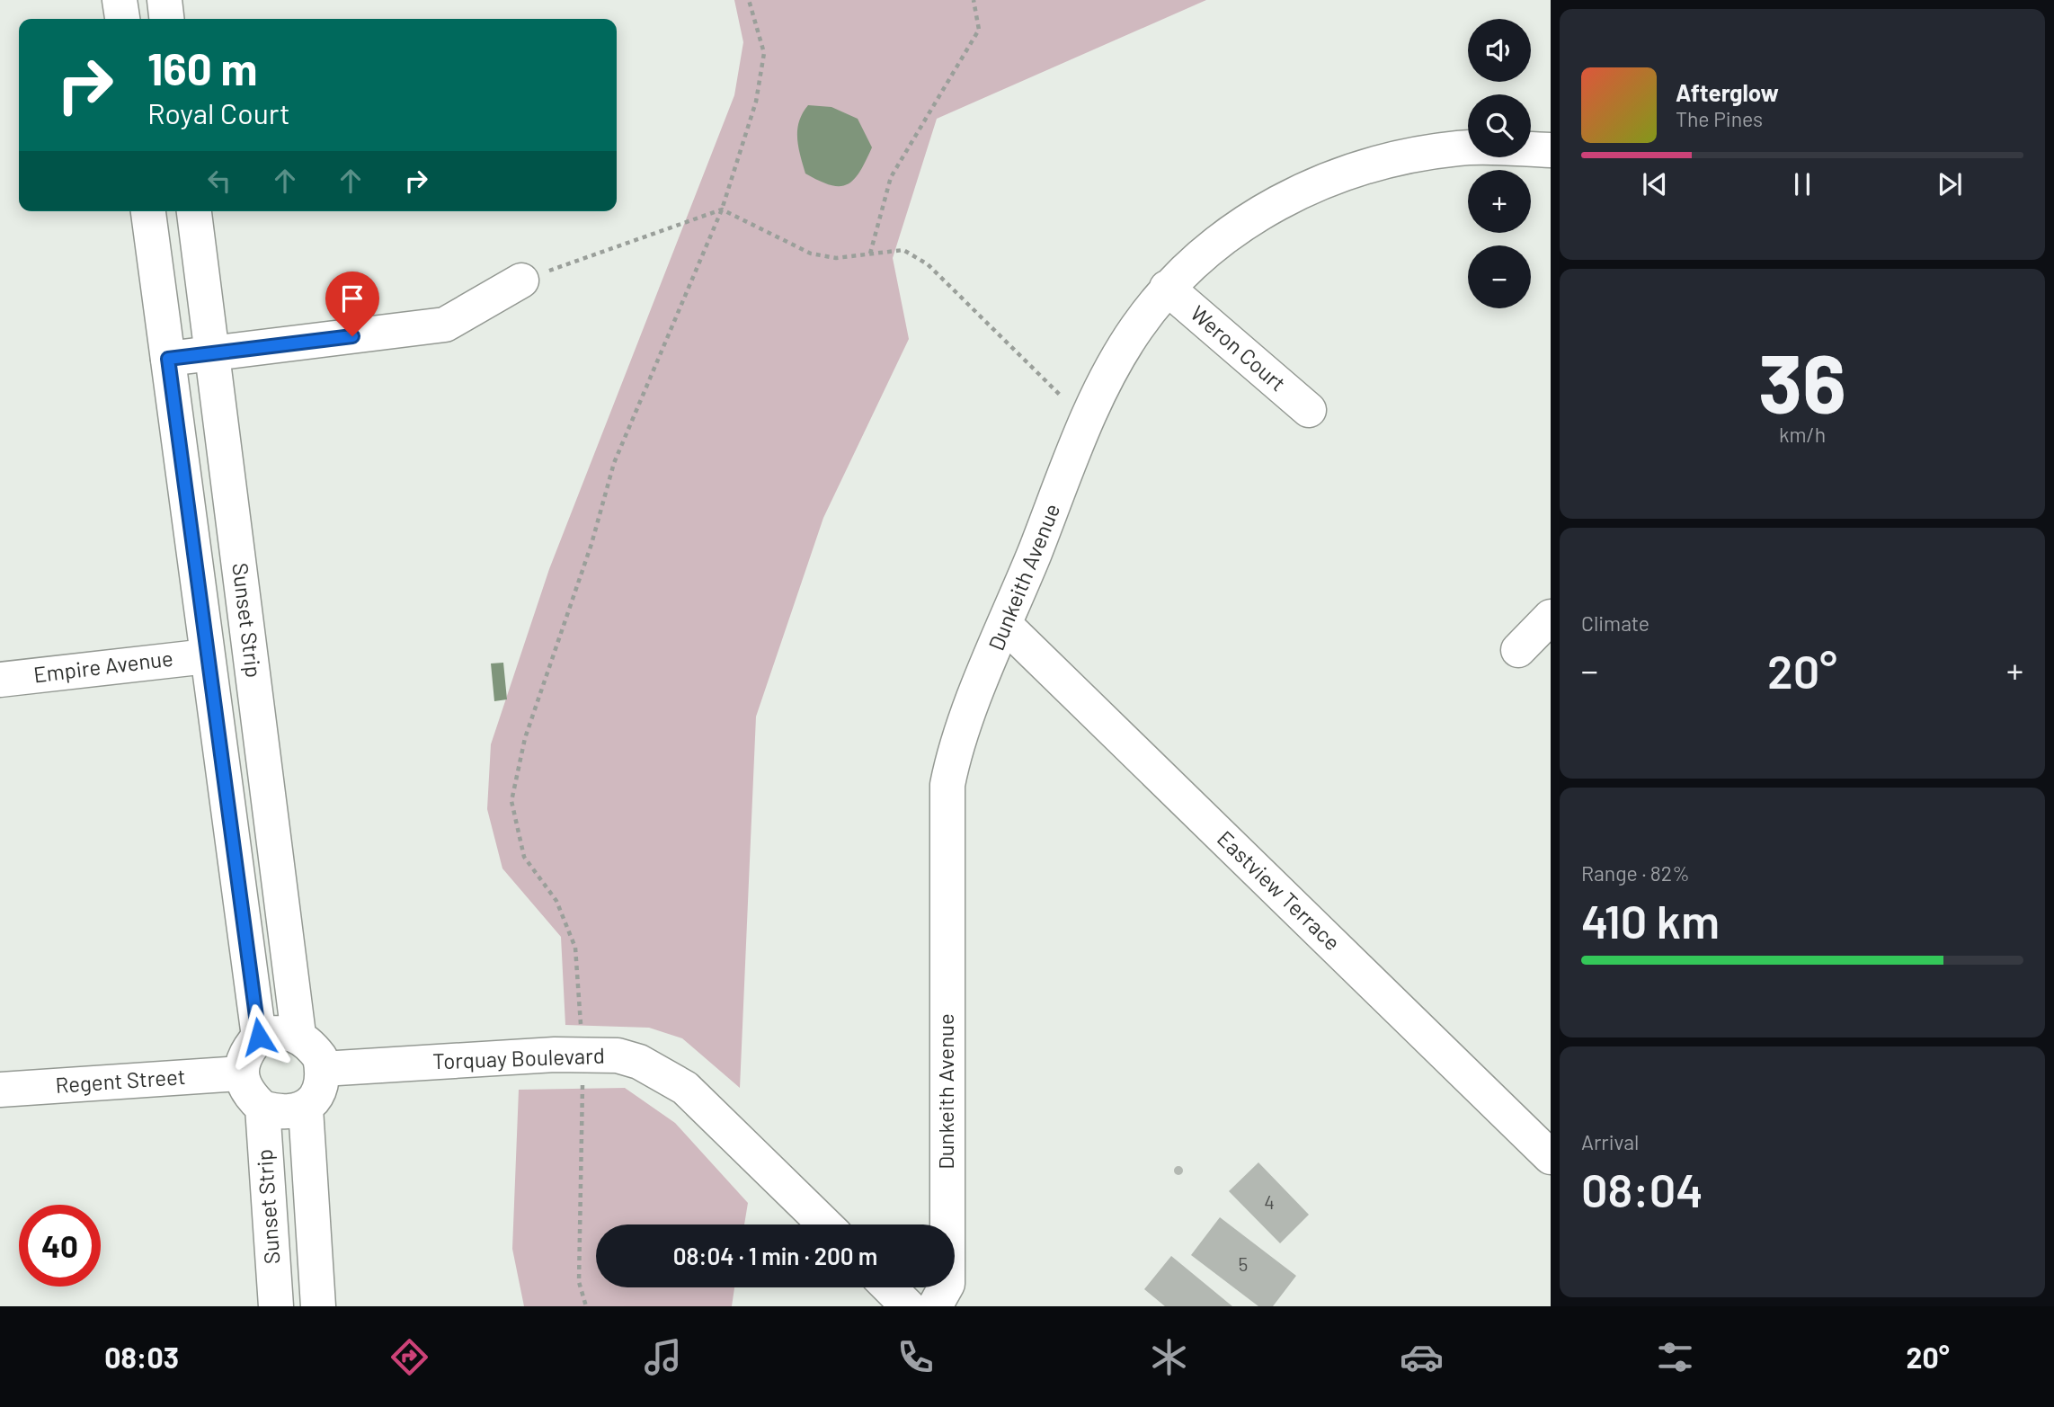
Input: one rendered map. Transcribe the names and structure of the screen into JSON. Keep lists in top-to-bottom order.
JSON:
{
  "streets": {
    "street": [
      "Weron Court",
      "Dunkeith Avenue",
      "Sunset Strip",
      "Empire Avenue",
      "Eastview Terrace",
      "Torquay Boulevard",
      "Regent Street"
    ]
  },
  "crossings": [
    ["Weron Court", "Dunkeith Avenue"],
    ["Dunkeith Avenue", "Eastview Terrace"],
    ["Sunset Strip", "Empire Avenue"],
    ["Sunset Strip", "Torquay Boulevard"],
    ["Sunset Strip", "Regent Street"],
    ["Torquay Boulevard", "Regent Street"]
  ],
  "house_numbers": ["4", "5"],
  "page": {
    "map_buttons": ["+", "−"],
    "turn": ["160 m", "Royal Court"],
    "song": ["Afterglow", "The Pines"],
    "tile": [
      ["36", "km/h"],
      "Climate",
      ["Range · 82%", "410 km"],
      ["Arrival", "08:04"]
    ],
    "heat": ["−", "20°", "+"],
    "limit": "40",
    "trip": "08:04 · 1 min · 200 m",
    "tabs": ["08:03", "20°"]
  }
}
